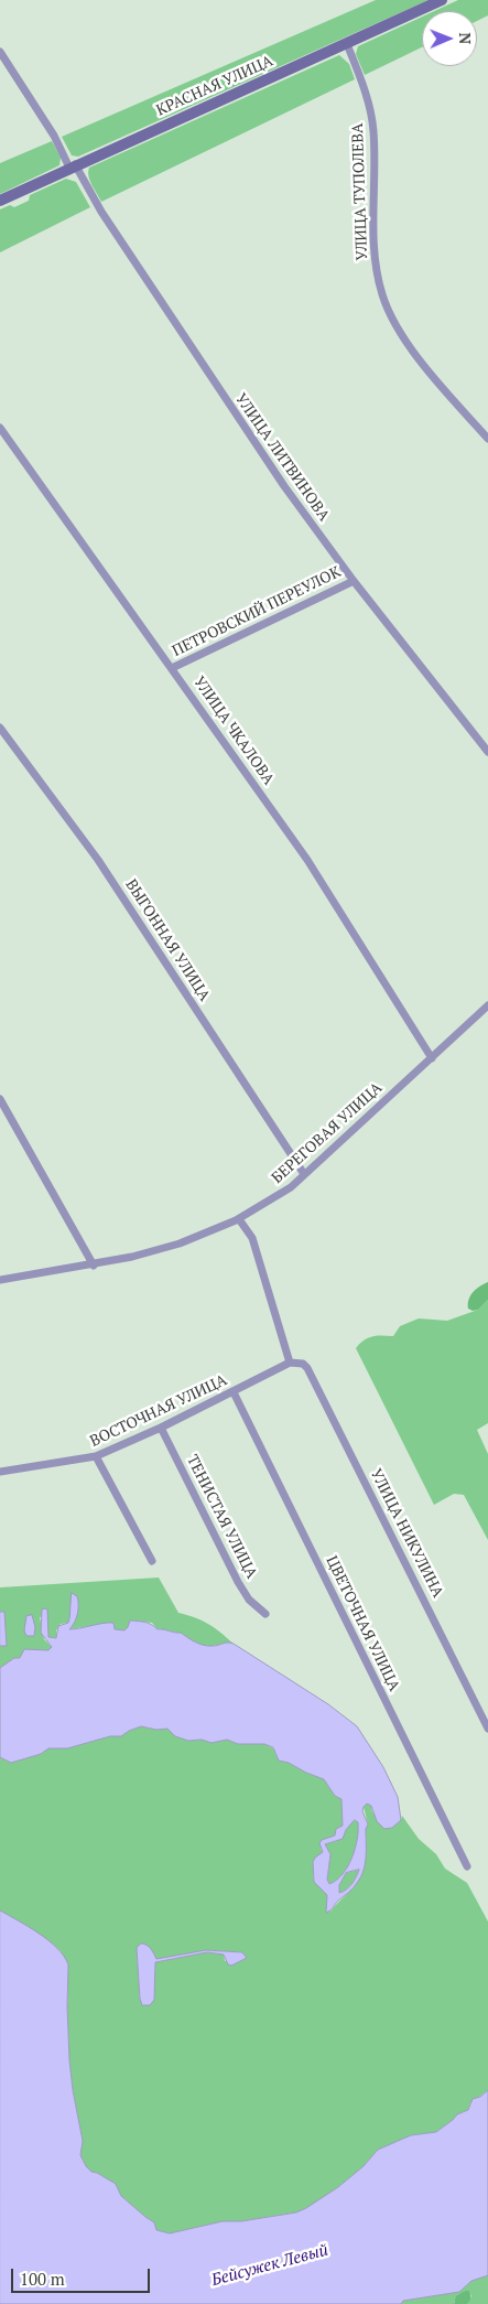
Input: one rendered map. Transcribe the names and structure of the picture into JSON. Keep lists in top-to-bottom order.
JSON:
{
  "streets": {
    "street": [
      "КРАСНАЯ УЛИЦА",
      "УЛИЦА ТУПОЛЕВА",
      "УЛИЦА ЛИТВИНОВА",
      "ПЕТРОВСКИЙ ПЕРЕУЛОК",
      "УЛИЦА ЧКАЛОВА",
      "ВЫГОННАЯ УЛИЦА",
      "БЕРЕГОВАЯ УЛИЦА",
      "ВОСТОЧНАЯ УЛИЦА",
      "ТЕНИСТАЯ УЛИЦА",
      "УЛИЦА НИКУЛИНА",
      "ЦВЕТОЧНАЯ УЛИЦА"
    ]
  },
  "crossings": [
    ["КРАСНАЯ УЛИЦА", "УЛИЦА ТУПОЛЕВА"],
    ["КРАСНАЯ УЛИЦА", "УЛИЦА ЛИТВИНОВА"],
    ["УЛИЦА ЛИТВИНОВА", "ПЕТРОВСКИЙ ПЕРЕУЛОК"],
    ["ПЕТРОВСКИЙ ПЕРЕУЛОК", "УЛИЦА ЧКАЛОВА"],
    ["УЛИЦА ЧКАЛОВА", "БЕРЕГОВАЯ УЛИЦА"],
    ["ВЫГОННАЯ УЛИЦА", "БЕРЕГОВАЯ УЛИЦА"],
    ["ВОСТОЧНАЯ УЛИЦА", "ТЕНИСТАЯ УЛИЦА"],
    ["ВОСТОЧНАЯ УЛИЦА", "УЛИЦА НИКУЛИНА"],
    ["ВОСТОЧНАЯ УЛИЦА", "ЦВЕТОЧНАЯ УЛИЦА"]
  ],
  "water": ["Бейсужек Левый"],
  "scale_bar": "100 m",
  "north": "right"
}
